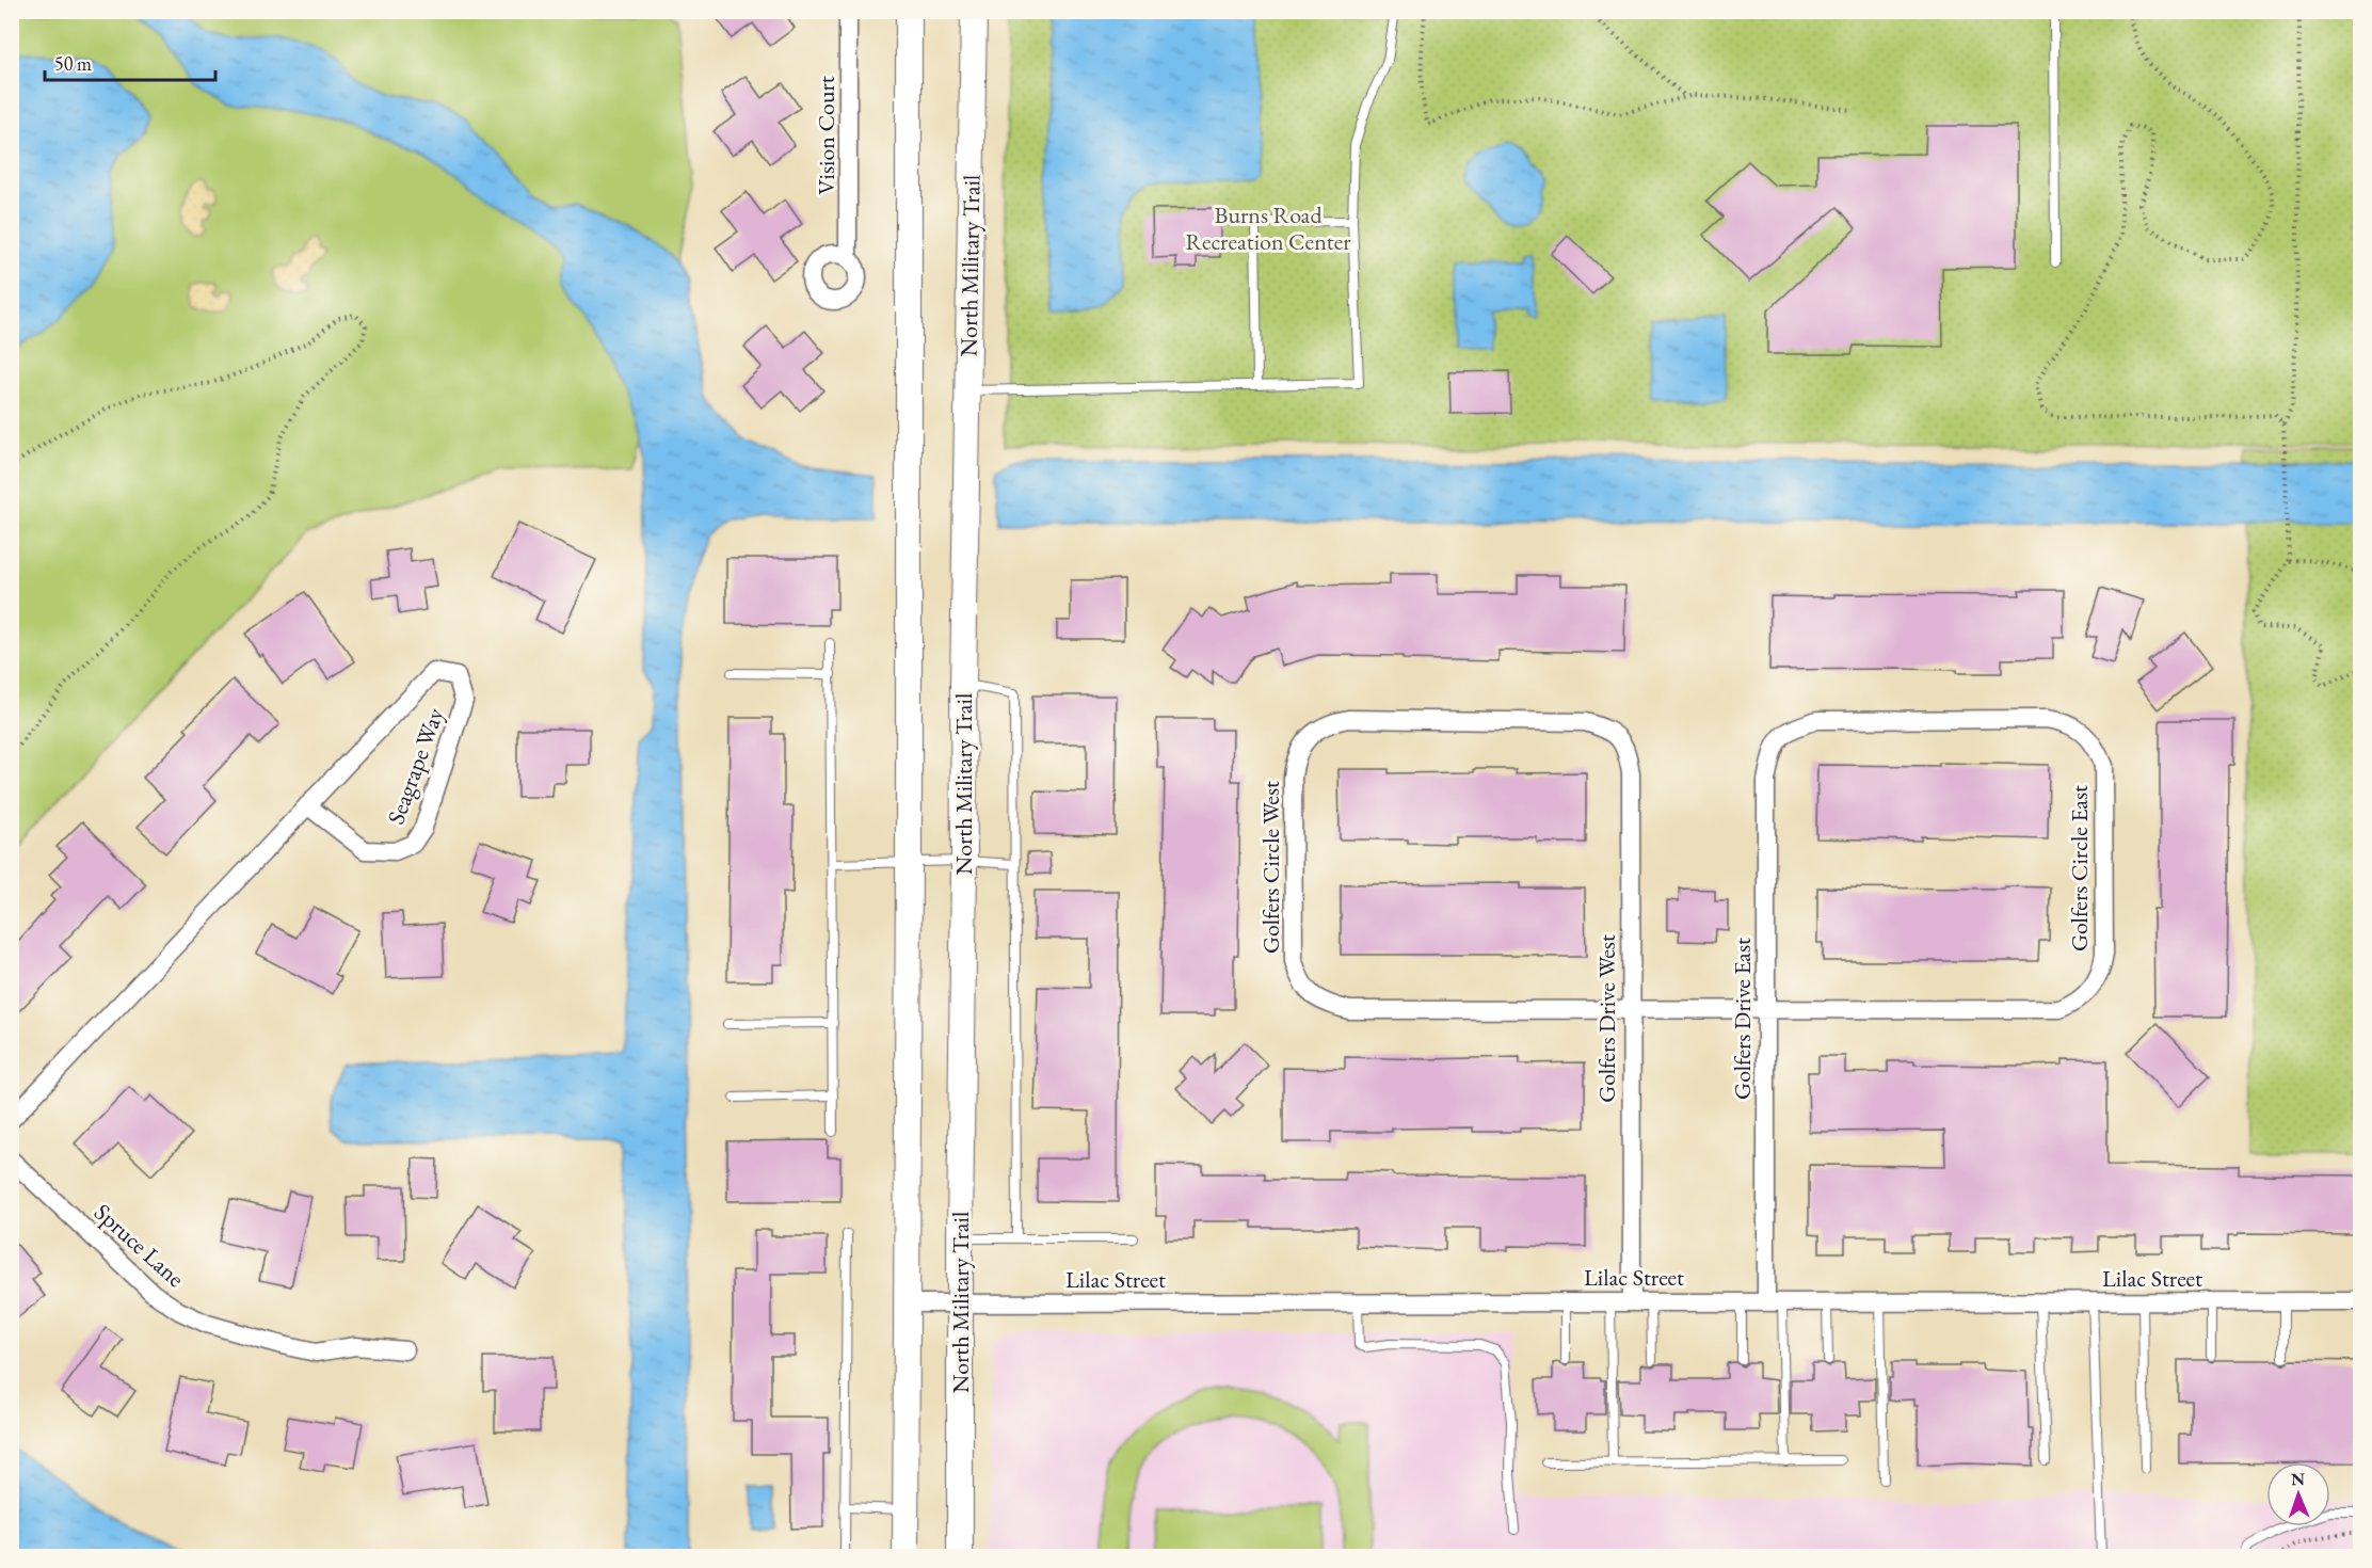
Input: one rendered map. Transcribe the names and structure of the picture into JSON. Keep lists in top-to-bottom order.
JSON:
{
  "streets": {
    "main road": ["North Military Trail"],
    "street": [
      "Vision Court",
      "Seagrape Way",
      "Golfers Circle West",
      "Golfers Circle East",
      "Golfers Drive West",
      "Golfers Drive East",
      "Spruce Lane",
      "Lilac Street"
    ]
  },
  "crossings": [
    ["North Military Trail", "Lilac Street"],
    ["Golfers Circle West", "Golfers Circle East"],
    ["Golfers Circle West", "Golfers Drive West"],
    ["Golfers Circle East", "Golfers Drive West"],
    ["Golfers Circle East", "Golfers Drive East"],
    ["Golfers Drive West", "Lilac Street"],
    ["Golfers Drive East", "Lilac Street"]
  ],
  "parks": ["Burns Road Recreation Center"],
  "scale_bar": "50 m",
  "north": "top"
}
